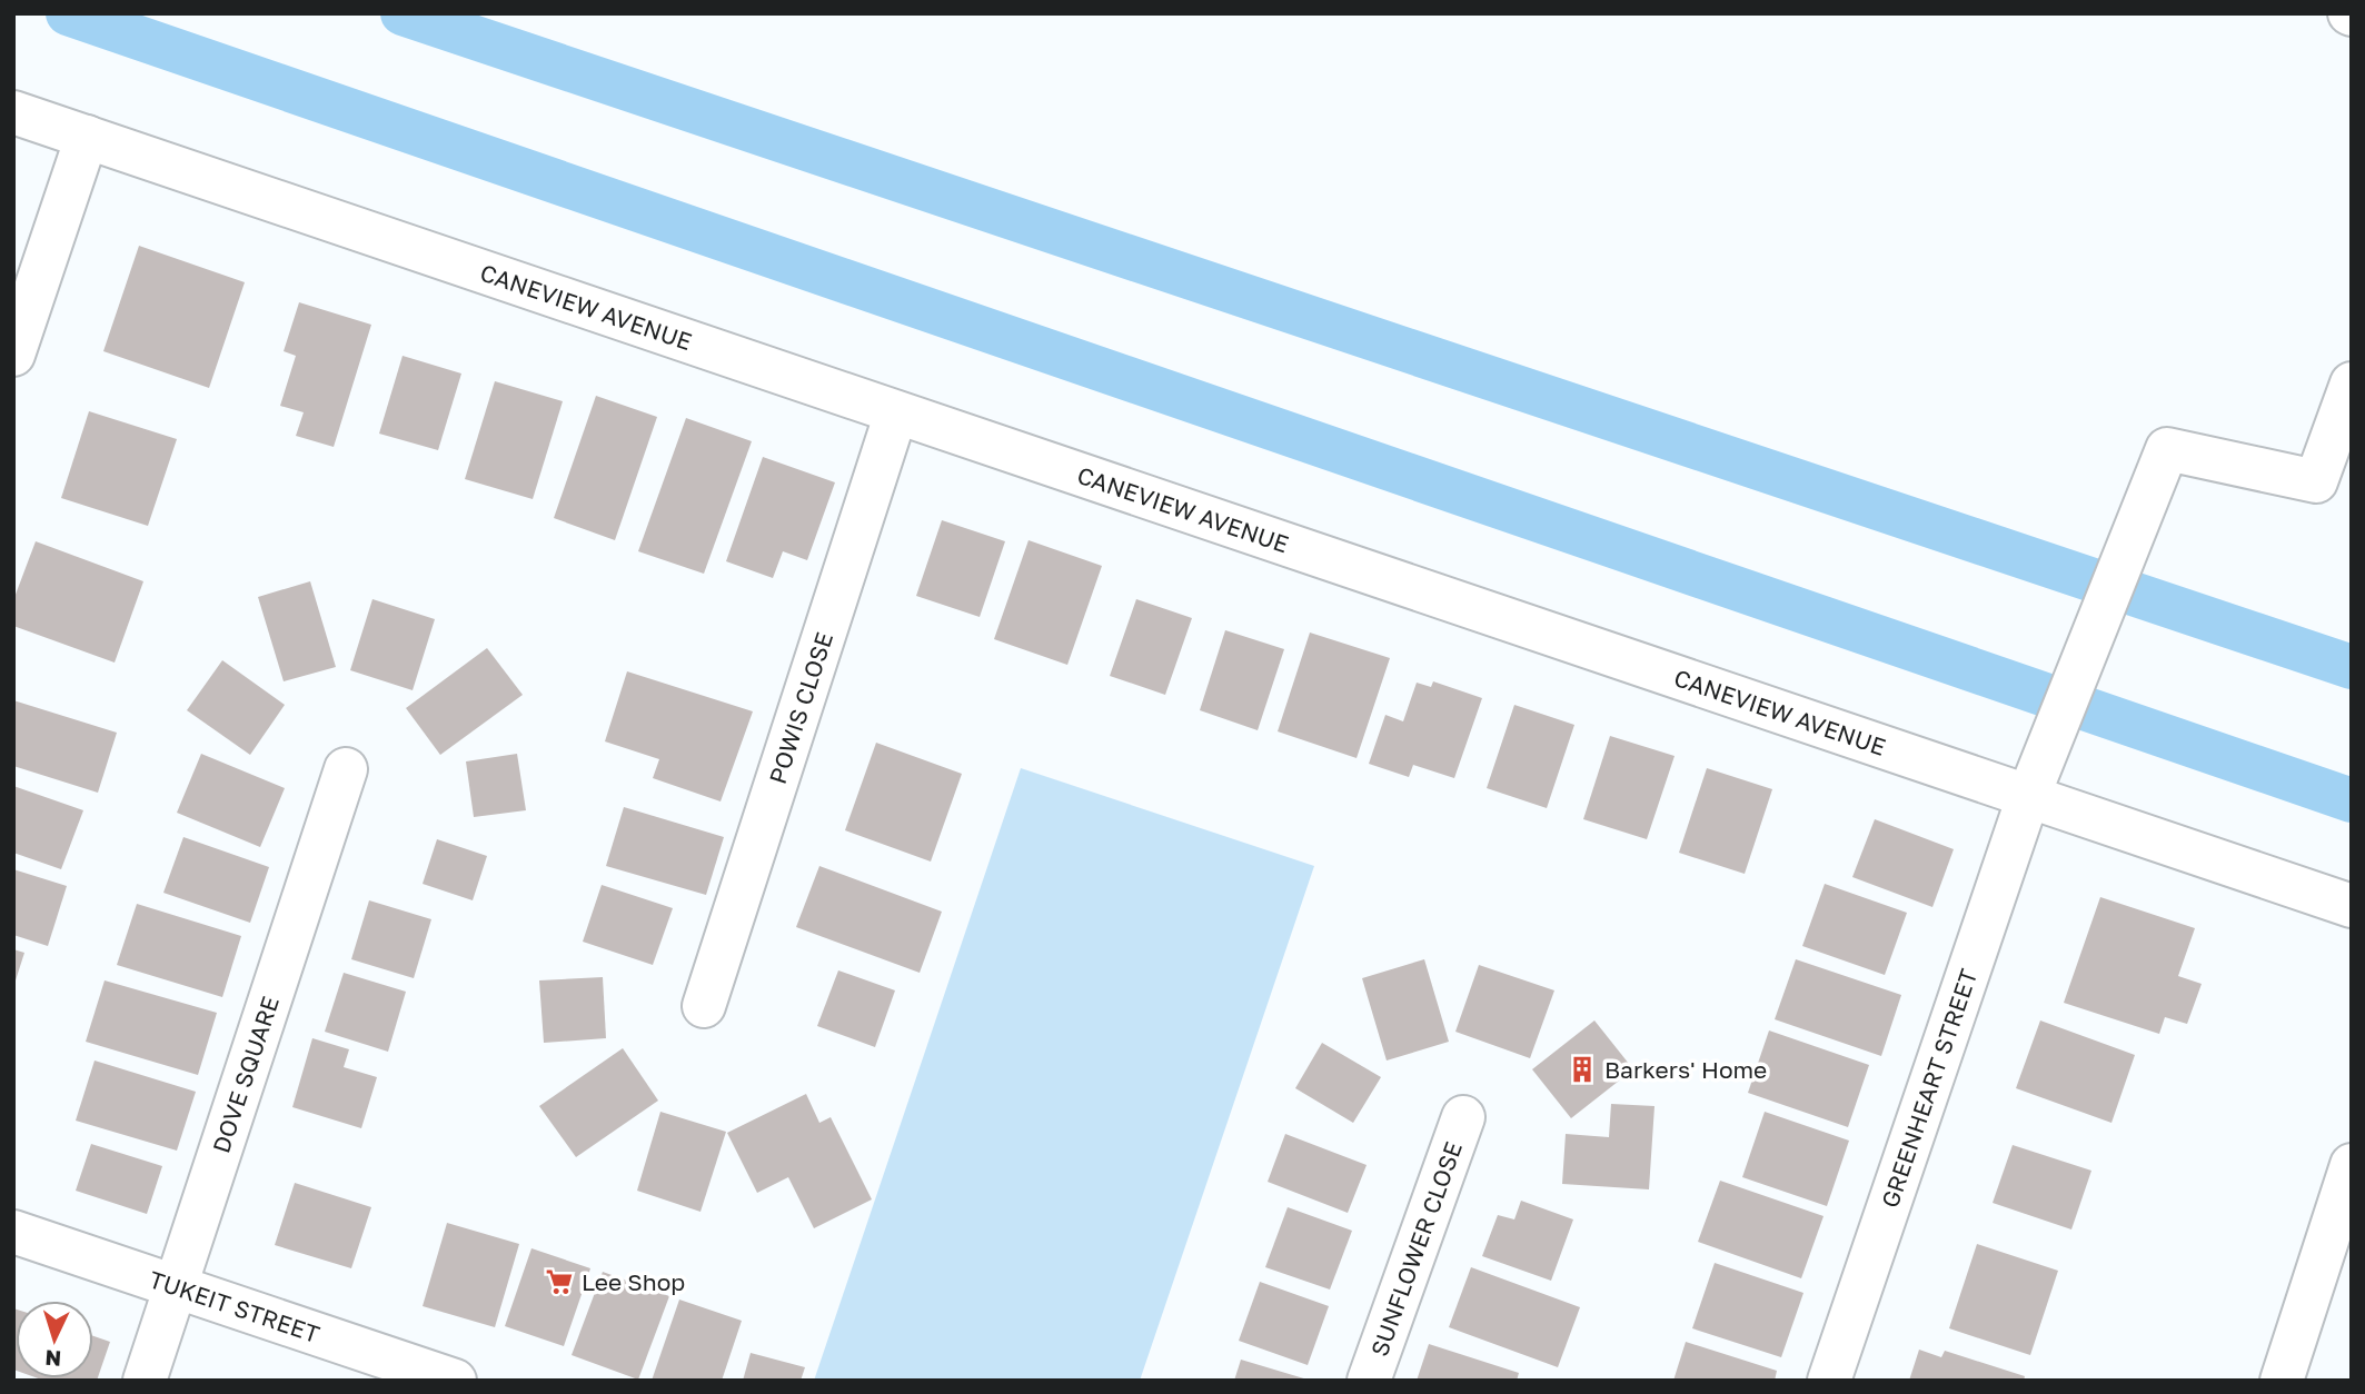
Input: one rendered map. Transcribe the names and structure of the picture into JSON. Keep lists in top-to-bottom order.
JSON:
{
  "streets": {
    "street": [
      "CANEVIEW AVENUE",
      "POWIS CLOSE",
      "DOVE SQUARE",
      "GREENHEART STREET",
      "SUNFLOWER CLOSE",
      "TUKEIT STREET"
    ]
  },
  "crossings": [
    ["CANEVIEW AVENUE", "POWIS CLOSE"],
    ["CANEVIEW AVENUE", "GREENHEART STREET"],
    ["DOVE SQUARE", "TUKEIT STREET"]
  ],
  "places": {
    "building": ["Barkers' Home"],
    "supermarket": ["Lee Shop"]
  },
  "north": "bottom"
}
